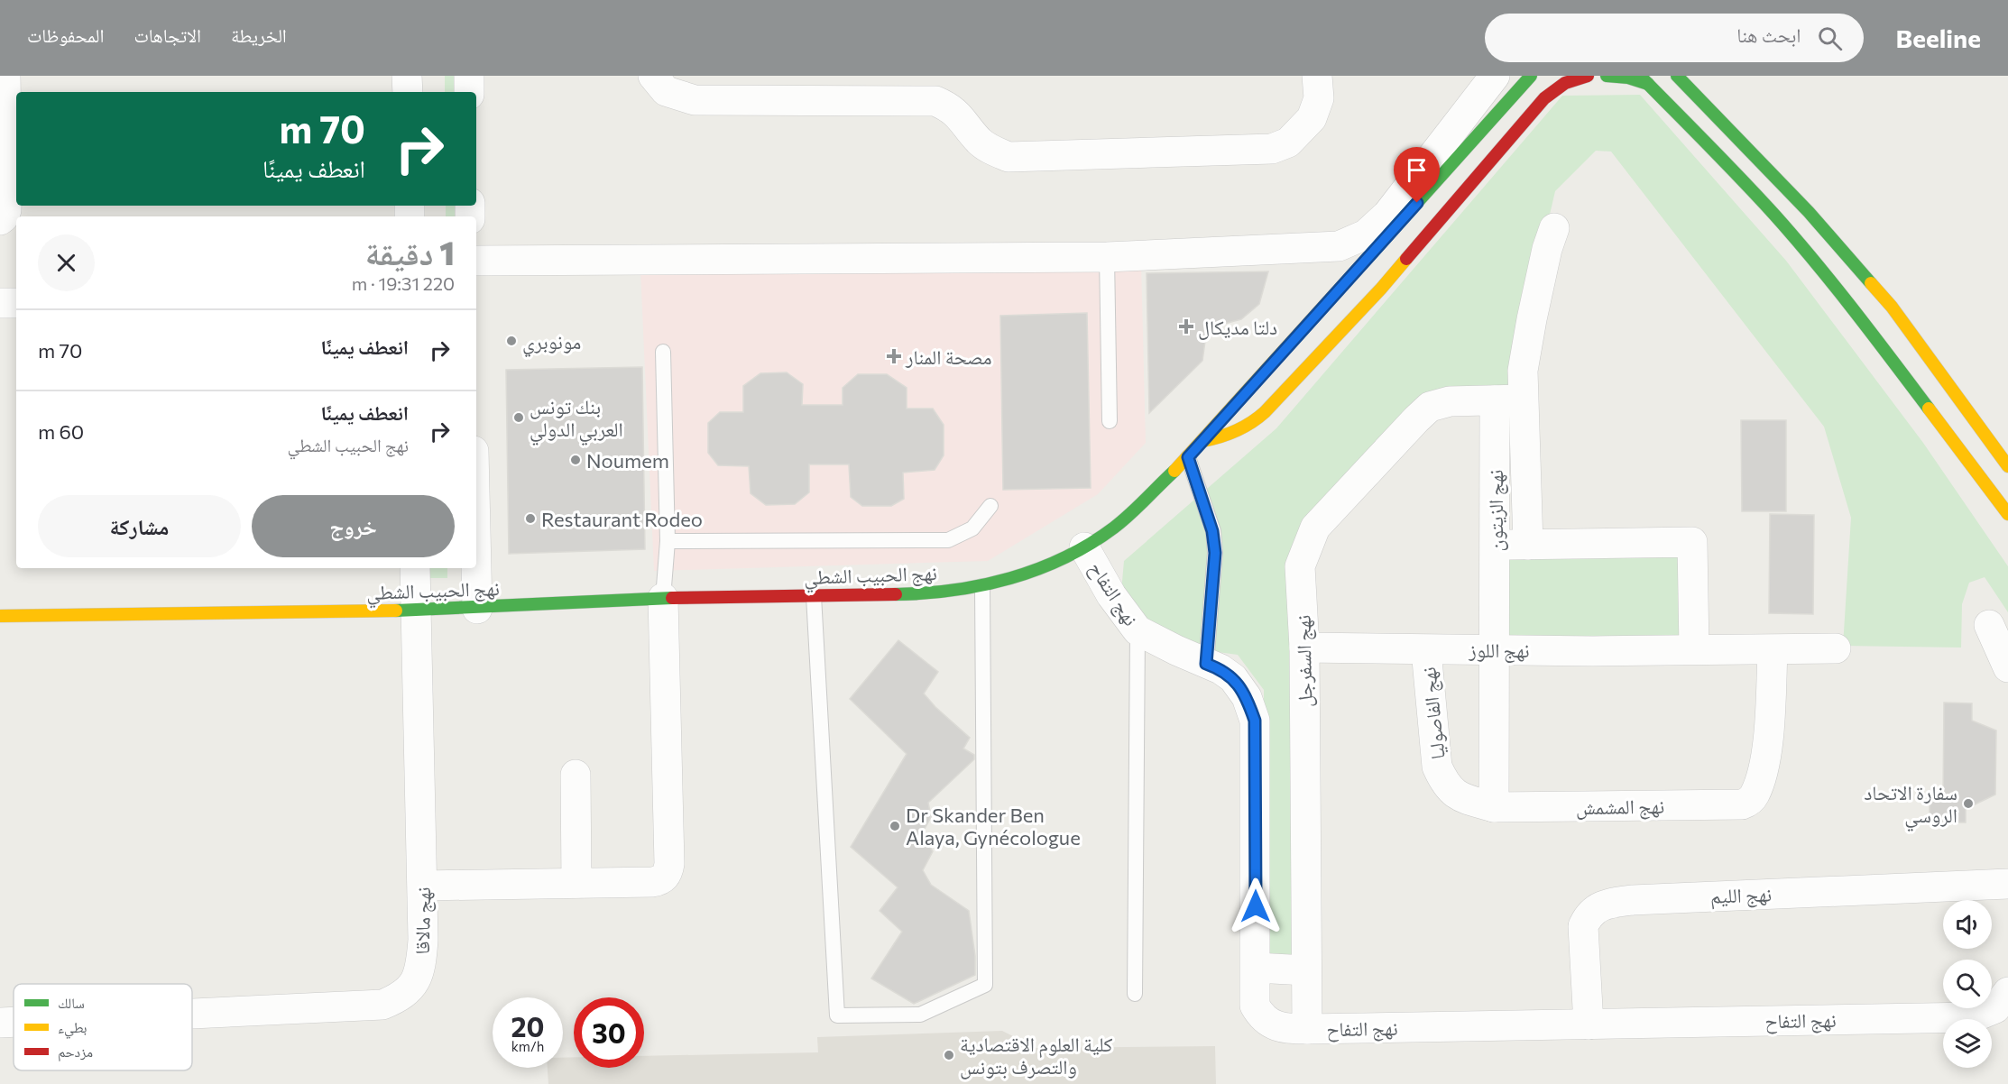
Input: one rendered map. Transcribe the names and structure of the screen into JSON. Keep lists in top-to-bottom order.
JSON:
{
  "streets": {
    "street": [
      "نهج الزيتون",
      "نهج الحبيب الشطي",
      "نهج التفاح",
      "نهج اللوز",
      "نهج السفرجل",
      "نهج الفاصوليا",
      "نهج المشمش",
      "نهج الليم",
      "نهج مالاقا"
    ]
  },
  "crossings": [
    ["نهج الزيتون", "نهج اللوز"],
    ["نهج الزيتون", "نهج السفرجل"],
    ["نهج الحبيب الشطي", "نهج التفاح"],
    ["نهج الحبيب الشطي", "نهج مالاقا"],
    ["نهج التفاح", "نهج السفرجل"],
    ["نهج التفاح", "نهج الليم"],
    ["نهج اللوز", "نهج السفرجل"],
    ["نهج اللوز", "نهج الفاصوليا"],
    ["نهج اللوز", "نهج المشمش"],
    ["نهج الفاصوليا", "نهج المشمش"]
  ],
  "places": {
    "health": ["دلتا مديكال", "مصحة المنار"],
    "other": [
      "مونوبري",
      "بنك تونس العربي الدولي",
      "Noumem",
      "Restaurant Rodeo",
      "سفارة الاتحاد الروسي",
      "Dr Skander Ben Alaya, Gynécologue",
      "كلية العلوم الاقتصادية والتصرف بتونس"
    ]
  },
  "legend": ["سالك", "بطيء", "مزدحم"],
  "page": {
    "header": "Beeline",
    "search": "ابحث هنا",
    "nav": ["الخريطة", "الاتجاهات", "المحفوظات"],
    "turn": ["70 m", "انعطف يمينًا"],
    "heading": ["1 دقيقة", "220 m · 19:31"],
    "list": [
      {
        "name": "انعطف يمينًا",
        "value": "70 m"
      },
      {
        "name": "انعطف يمينًا",
        "note": "نهج الحبيب الشطي",
        "value": "60 m"
      }
    ],
    "buttons": ["خروج", "مشاركة"],
    "speed": "20 km/h",
    "limit": "30"
  }
}
